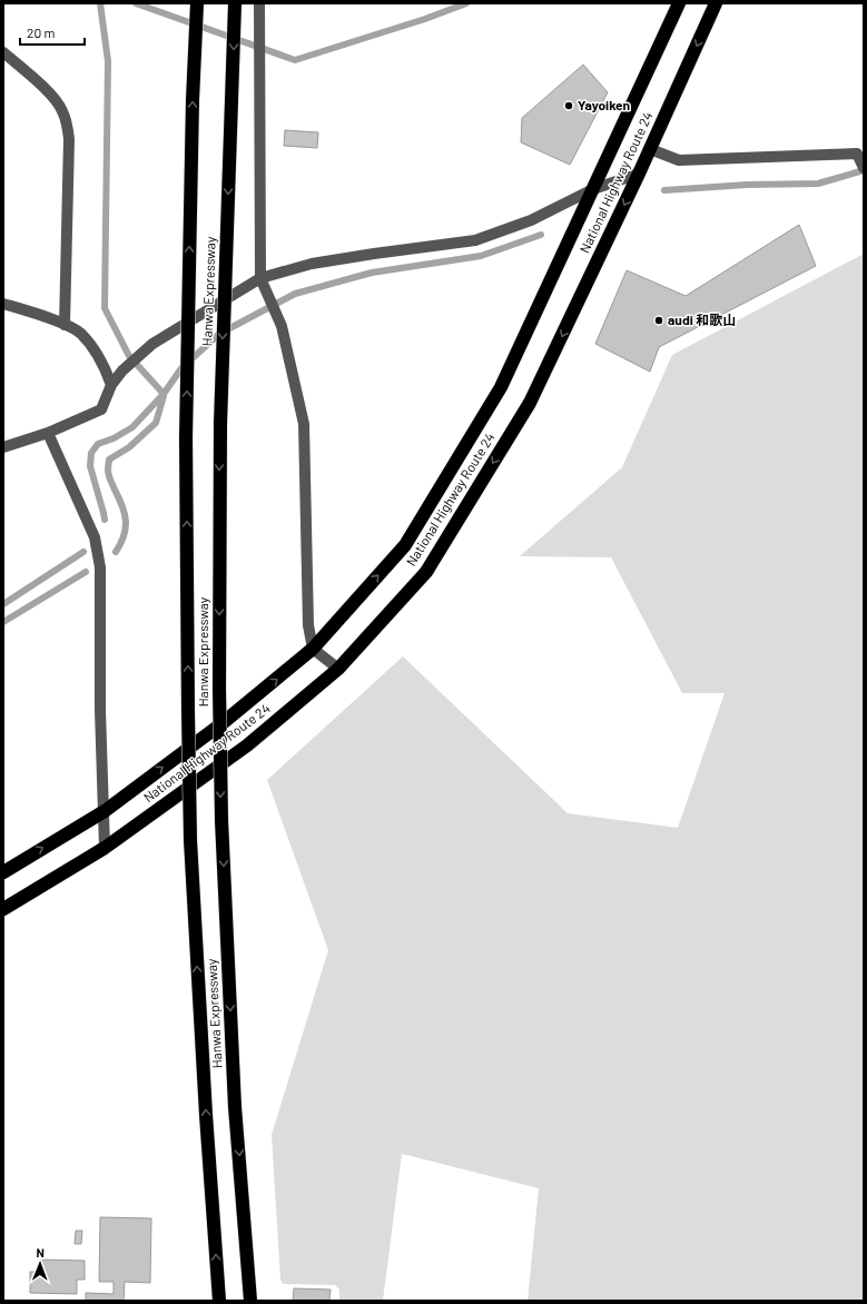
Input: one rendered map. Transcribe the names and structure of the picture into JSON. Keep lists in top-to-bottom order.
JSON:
{
  "streets": {
    "highway": ["National Highway Route 24", "Hanwa Expressway"]
  },
  "places": ["Yayoiken", "audi 和歌山"],
  "scale_bar": "20 m",
  "north": "top"
}
